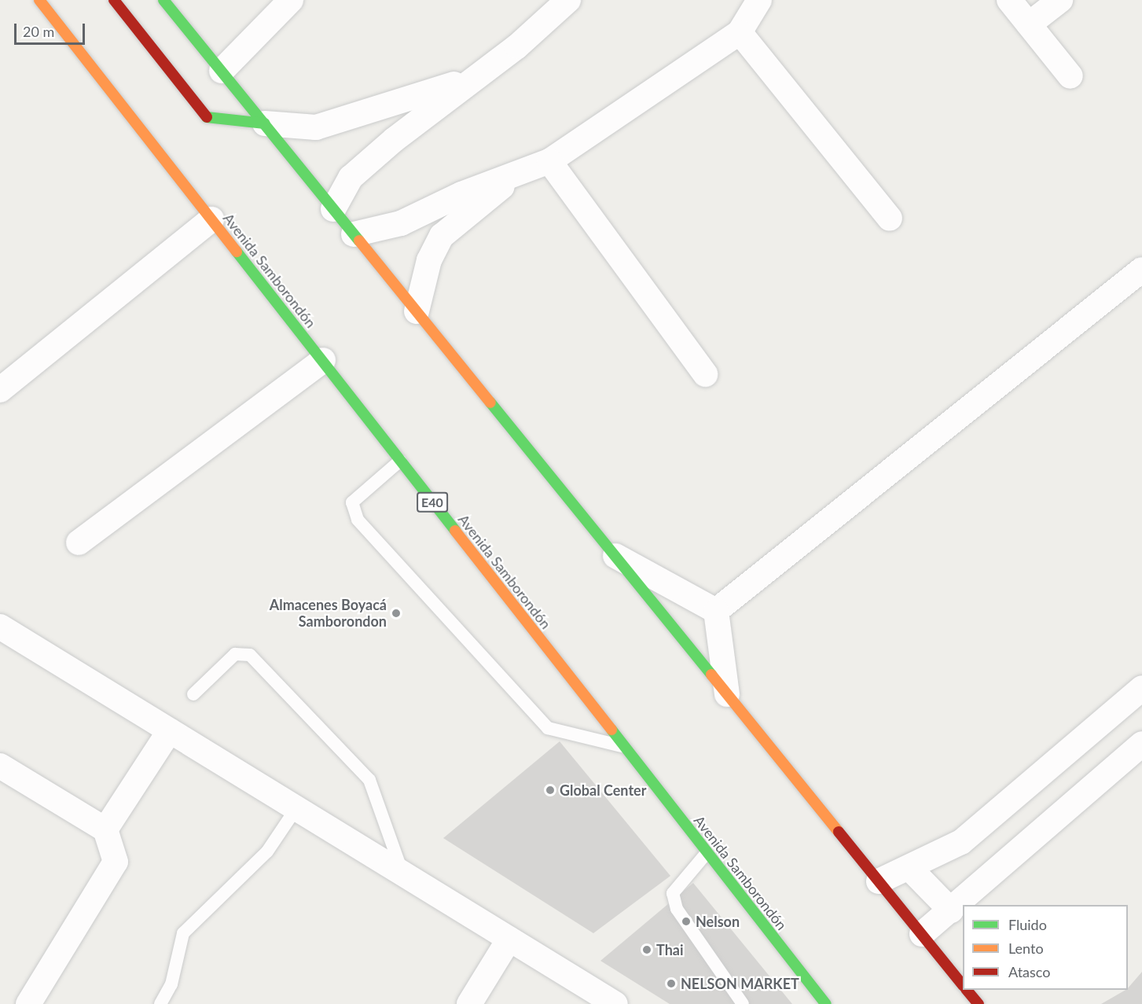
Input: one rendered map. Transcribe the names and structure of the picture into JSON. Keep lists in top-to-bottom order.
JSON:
{
  "streets": {
    "highway": ["Avenida Samborondón", "E40"]
  },
  "places": [
    "Almacenes Boyacá Samborondon",
    "Global Center",
    "Nelson",
    "Thai",
    "NELSON MARKET"
  ],
  "legend": ["Fluido", "Lento", "Atasco"],
  "scale_bar": "20 m"
}
